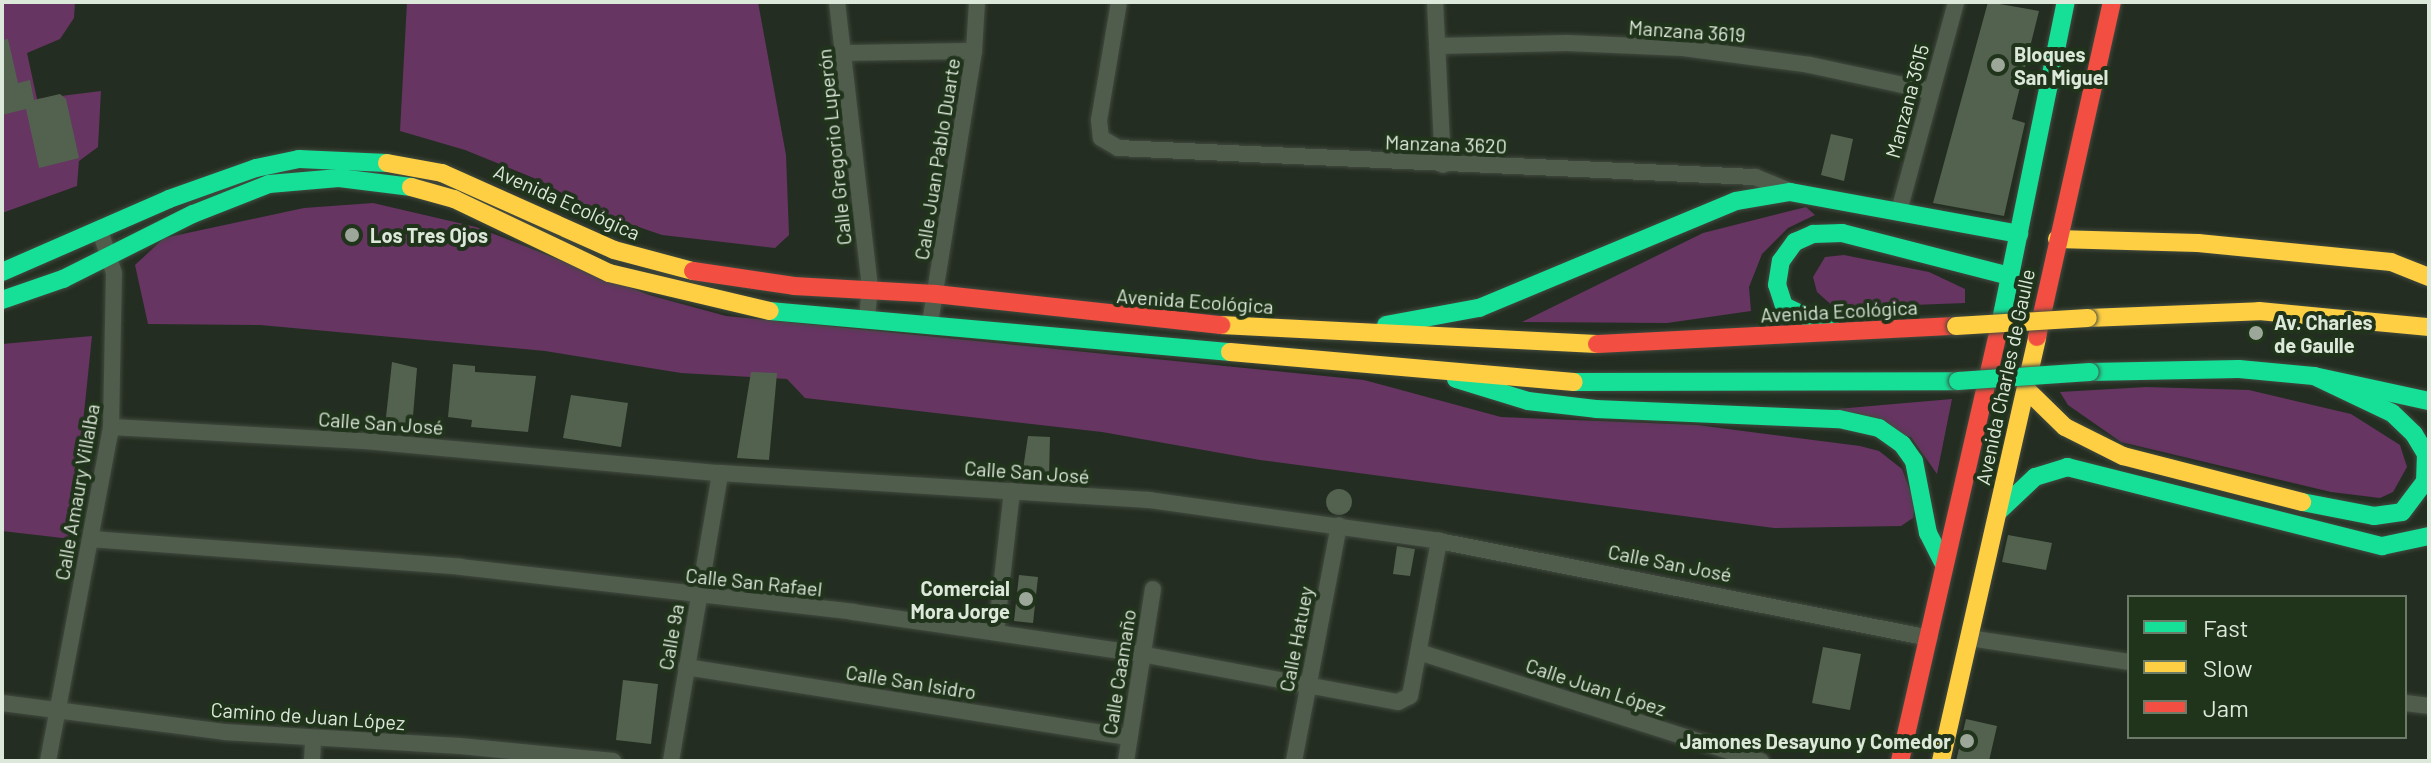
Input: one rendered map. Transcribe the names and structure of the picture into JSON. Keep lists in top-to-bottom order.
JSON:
{
  "streets": {
    "main road": ["Avenida Ecológica", "Avenida Charles de Gaulle"],
    "street": [
      "Manzana 3619",
      "Manzana 3615",
      "Manzana 3620",
      "Calle Gregorio Luperón",
      "Calle Juan Pablo Duarte",
      "Calle San José",
      "Calle Amaury Villalba",
      "Calle San Rafael",
      "Calle 9a",
      "Calle Hatuey",
      "Calle Caamaño",
      "Calle San Isidro",
      "Calle Juan López",
      "Camino de Juan López"
    ]
  },
  "crossings": [
    ["Manzana 3619", "Manzana 3615"],
    ["Calle Gregorio Luperón", "Avenida Ecológica"],
    ["Calle Juan Pablo Duarte", "Avenida Ecológica"],
    ["Avenida Ecológica", "Calle Amaury Villalba"],
    ["Avenida Charles de Gaulle", "Calle San José"],
    ["Calle San José", "Calle Amaury Villalba"],
    ["Calle San José", "Calle 9a"],
    ["Calle San José", "Calle Hatuey"],
    ["Calle Amaury Villalba", "Calle San Rafael"],
    ["Calle Amaury Villalba", "Camino de Juan López"],
    ["Calle San Rafael", "Calle 9a"],
    ["Calle San Rafael", "Calle Hatuey"],
    ["Calle San Rafael", "Calle Caamaño"],
    ["Calle San Rafael", "Calle Juan López"],
    ["Calle 9a", "Calle San Isidro"],
    ["Calle Caamaño", "Calle San Isidro"]
  ],
  "places": [
    "Bloques San Miguel",
    "Los Tres Ojos",
    "Av. Charles de Gaulle",
    "Comercial Mora Jorge",
    "Jamones Desayuno y Comedor"
  ],
  "legend": ["Fast", "Slow", "Jam"]
}
